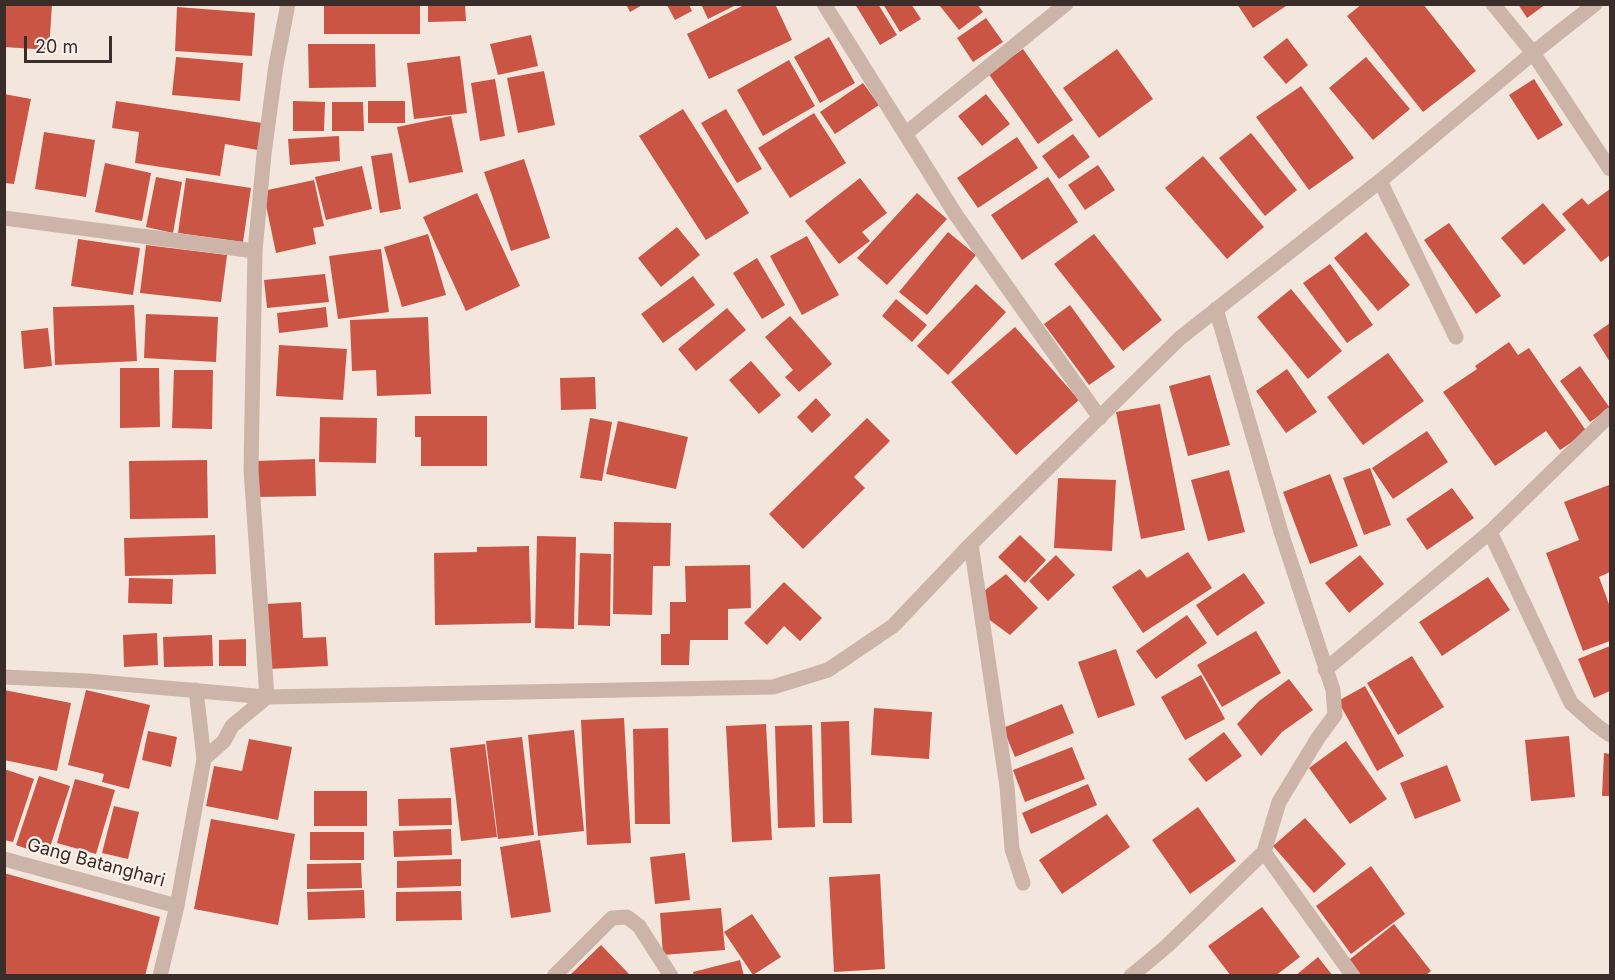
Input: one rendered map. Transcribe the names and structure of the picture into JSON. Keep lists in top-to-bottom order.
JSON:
{
  "streets": {
    "street": ["Gang Batanghari"]
  },
  "scale_bar": "20 m"
}
